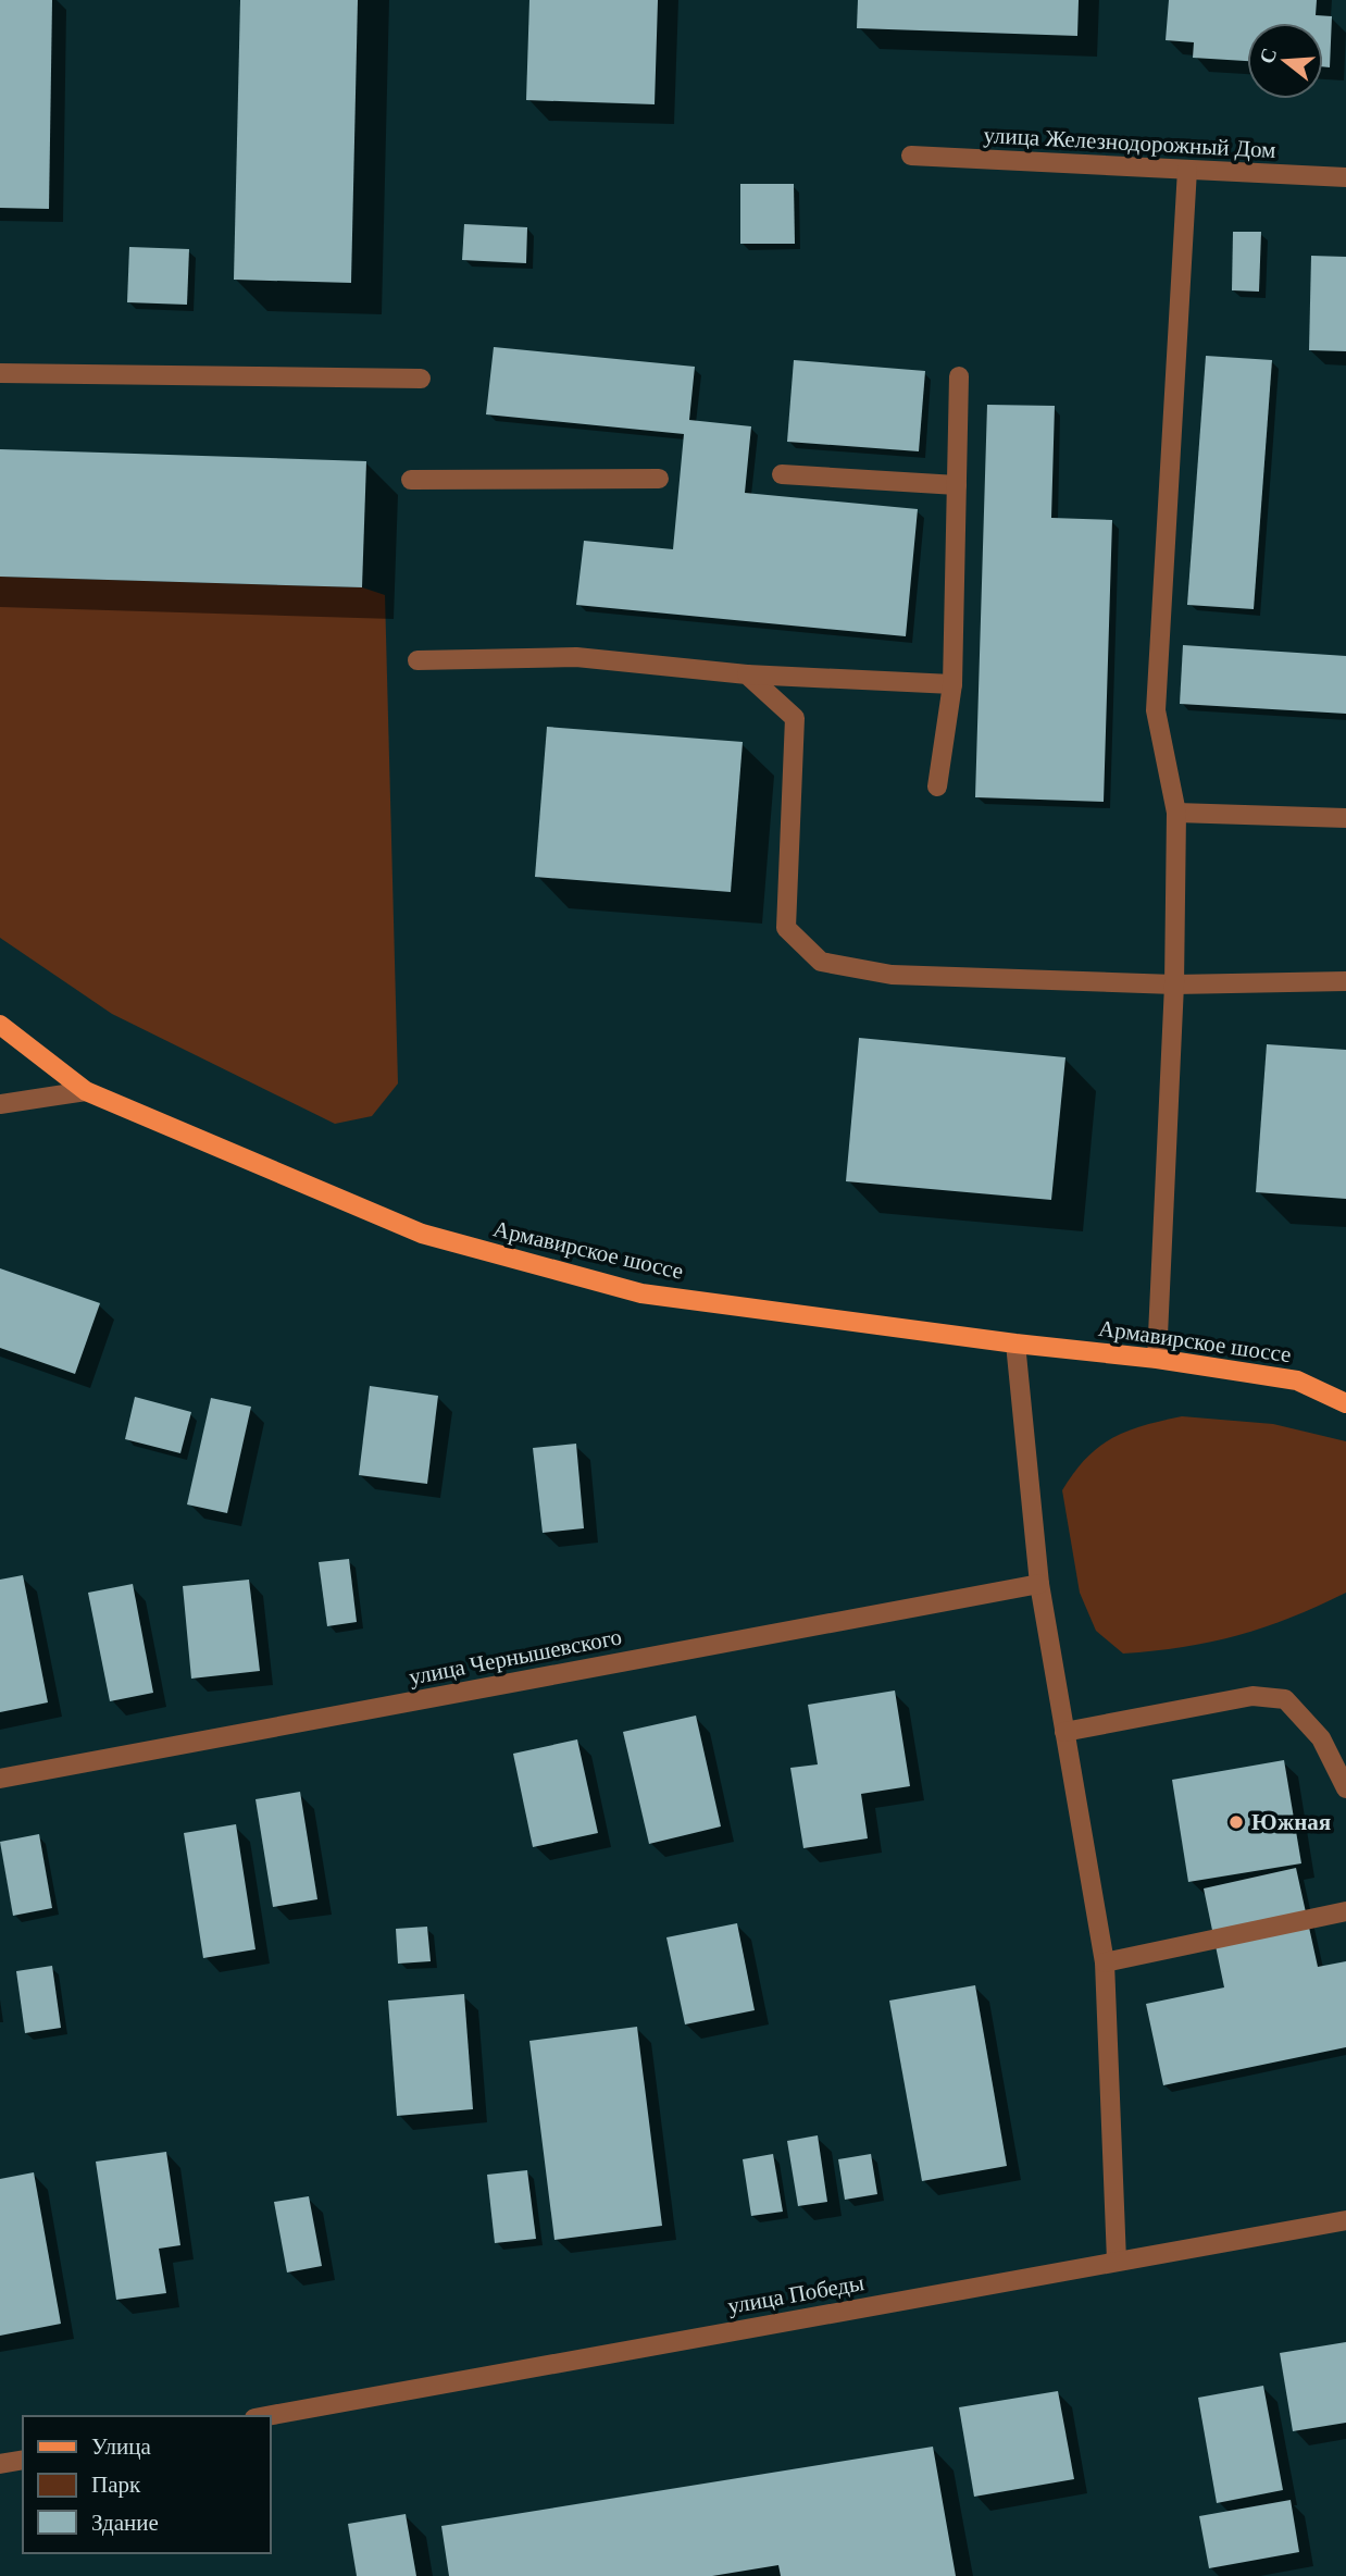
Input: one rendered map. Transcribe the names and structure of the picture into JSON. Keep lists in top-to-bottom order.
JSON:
{
  "streets": {
    "main road": ["Армавирское шоссе"],
    "street": ["улица Железнодорожный Дом", "улица Чернышевского", "улица Победы"]
  },
  "places": ["Южная"],
  "legend": ["Улица", "Парк", "Здание"],
  "north": "left"
}
